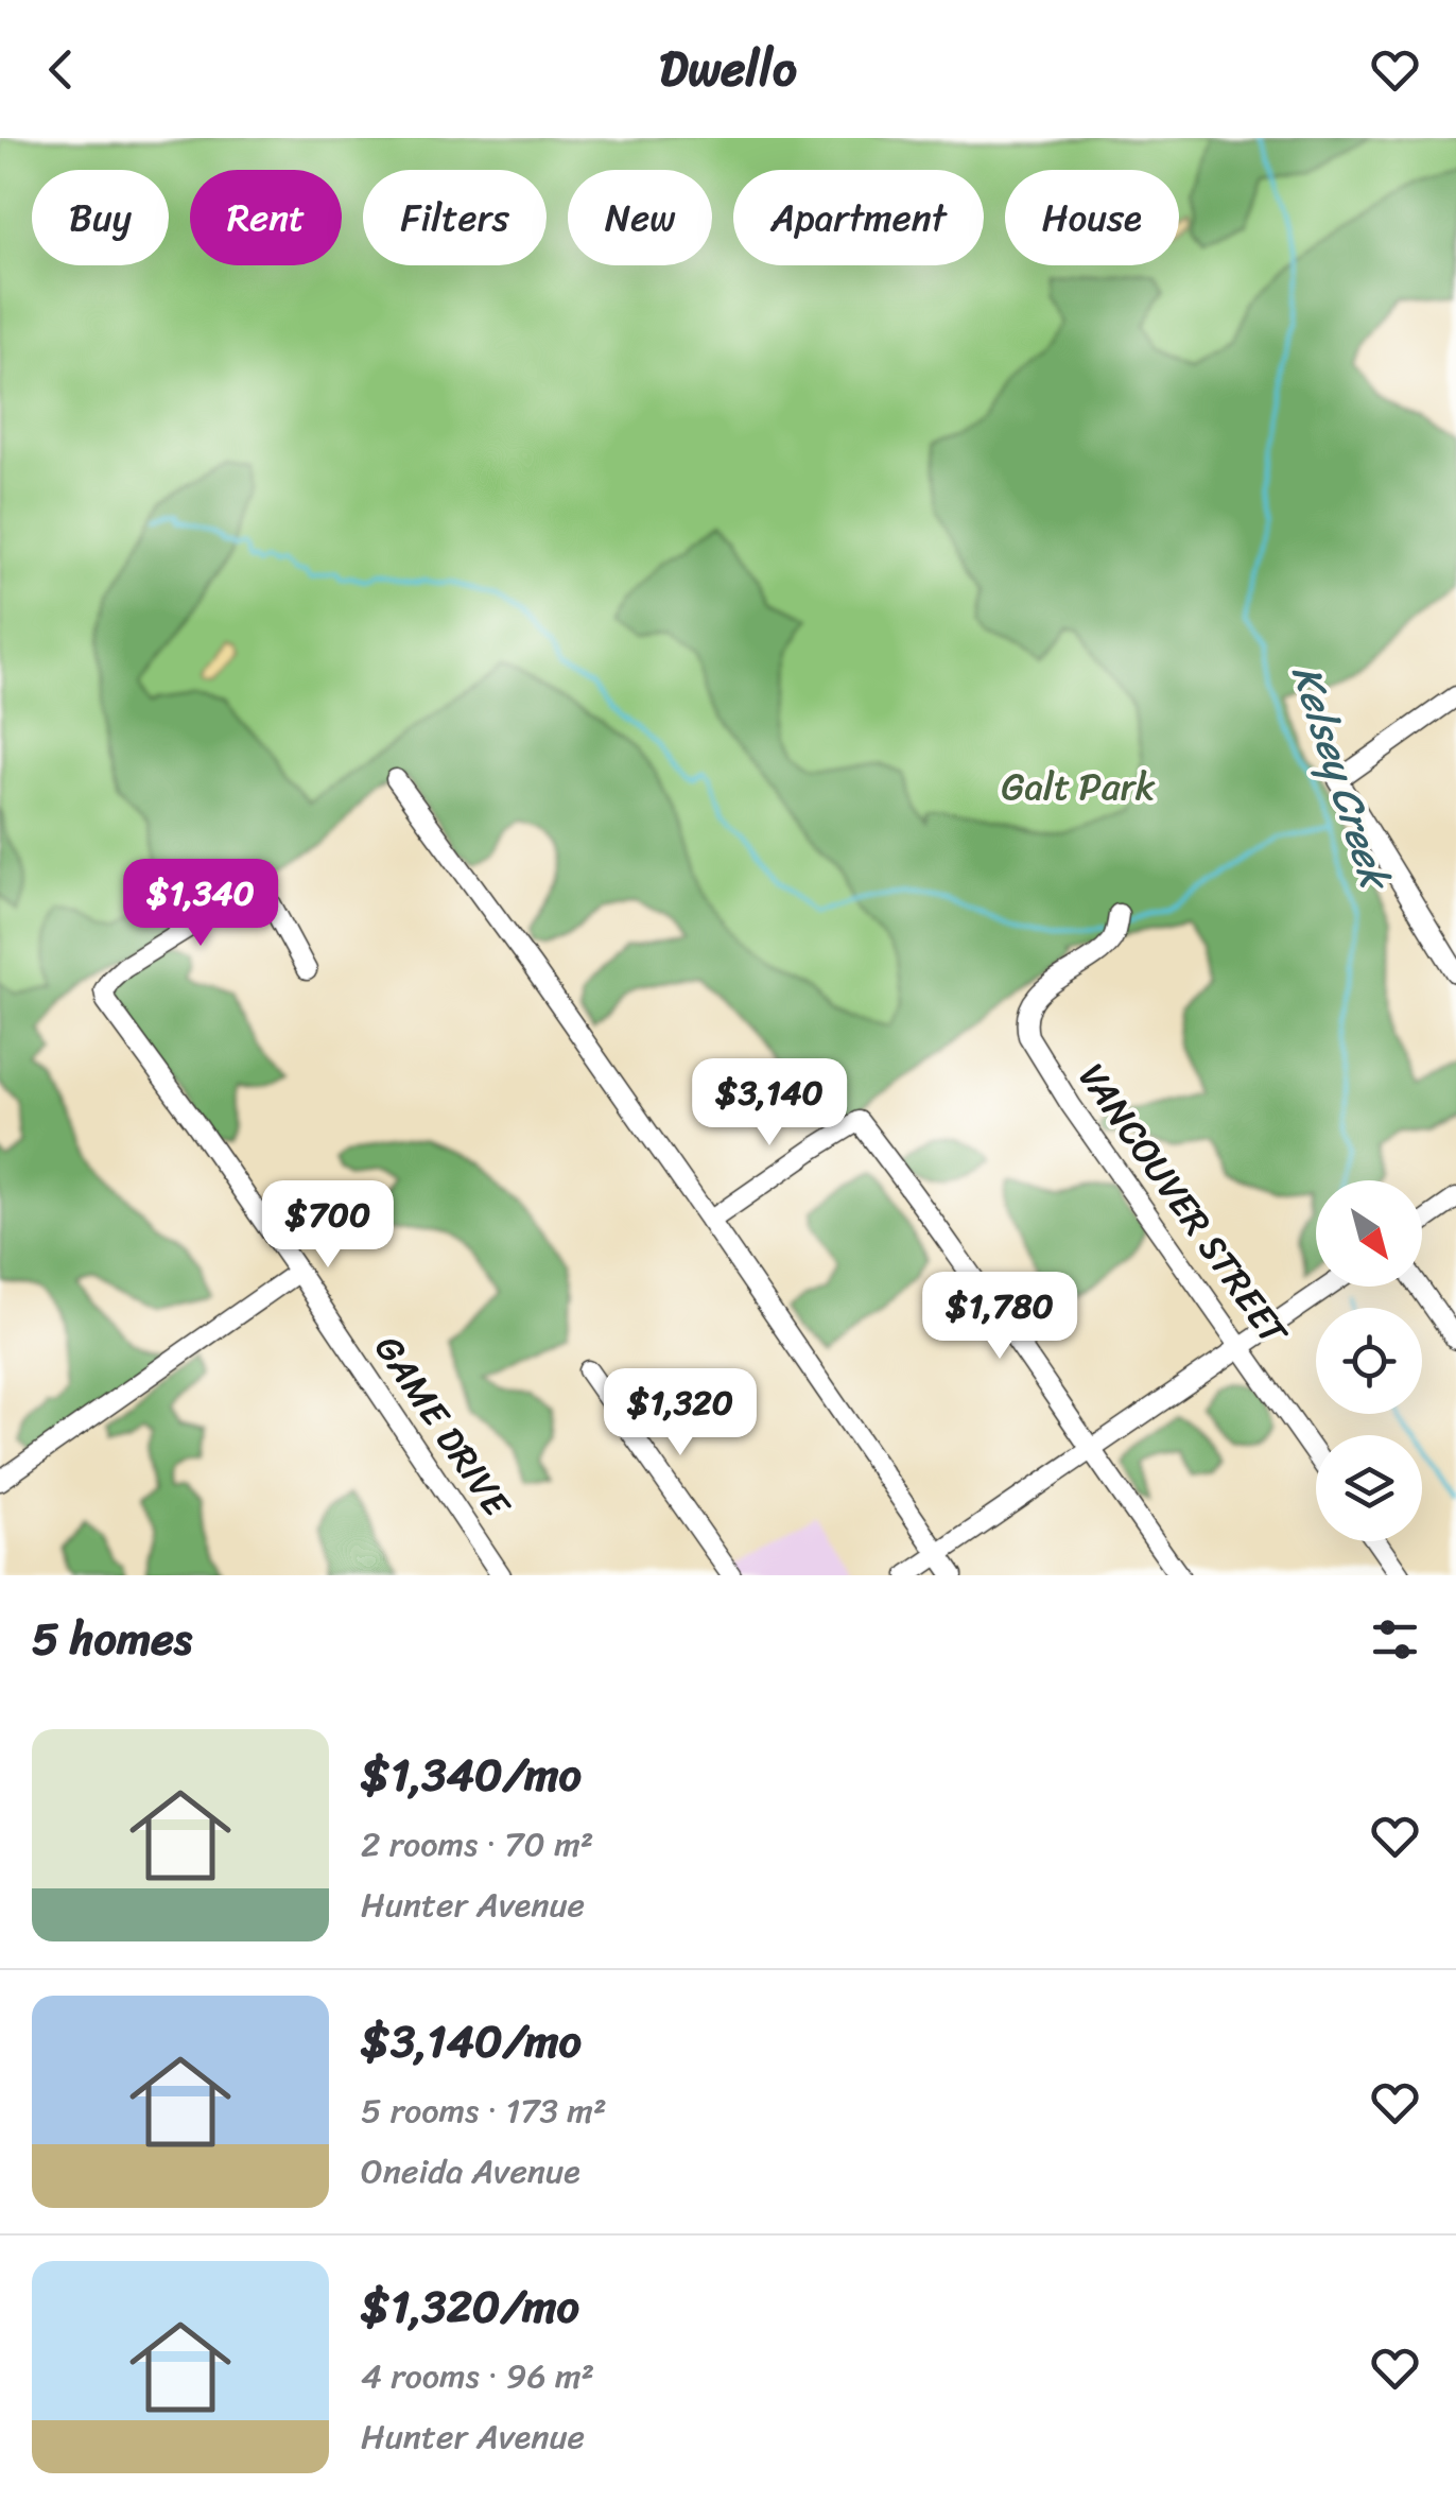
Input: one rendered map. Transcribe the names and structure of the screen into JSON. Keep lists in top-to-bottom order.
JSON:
{
  "streets": {
    "street": ["VANCOUVER STREET", "GAME DRIVE"]
  },
  "water": ["Kelsey Creek"],
  "parks": ["Galt Park"],
  "north": "bottom right",
  "page": {
    "header": "Dwello",
    "chip": [
      "Buy",
      "Rent",
      "Filters",
      "New",
      "Apartment",
      "House"
    ],
    "price": [
      "$1,340",
      "$3,140",
      "$700",
      "$1,780",
      "$1,320"
    ],
    "heading": "5 homes",
    "list": [
      {
        "name": "$1,340/mo",
        "note": "2 rooms · 70 m² · Hunter Avenue"
      },
      {
        "name": "$3,140/mo",
        "note": "5 rooms · 173 m² · Oneida Avenue"
      },
      {
        "name": "$1,320/mo",
        "note": "4 rooms · 96 m² · Hunter Avenue"
      }
    ]
  }
}
